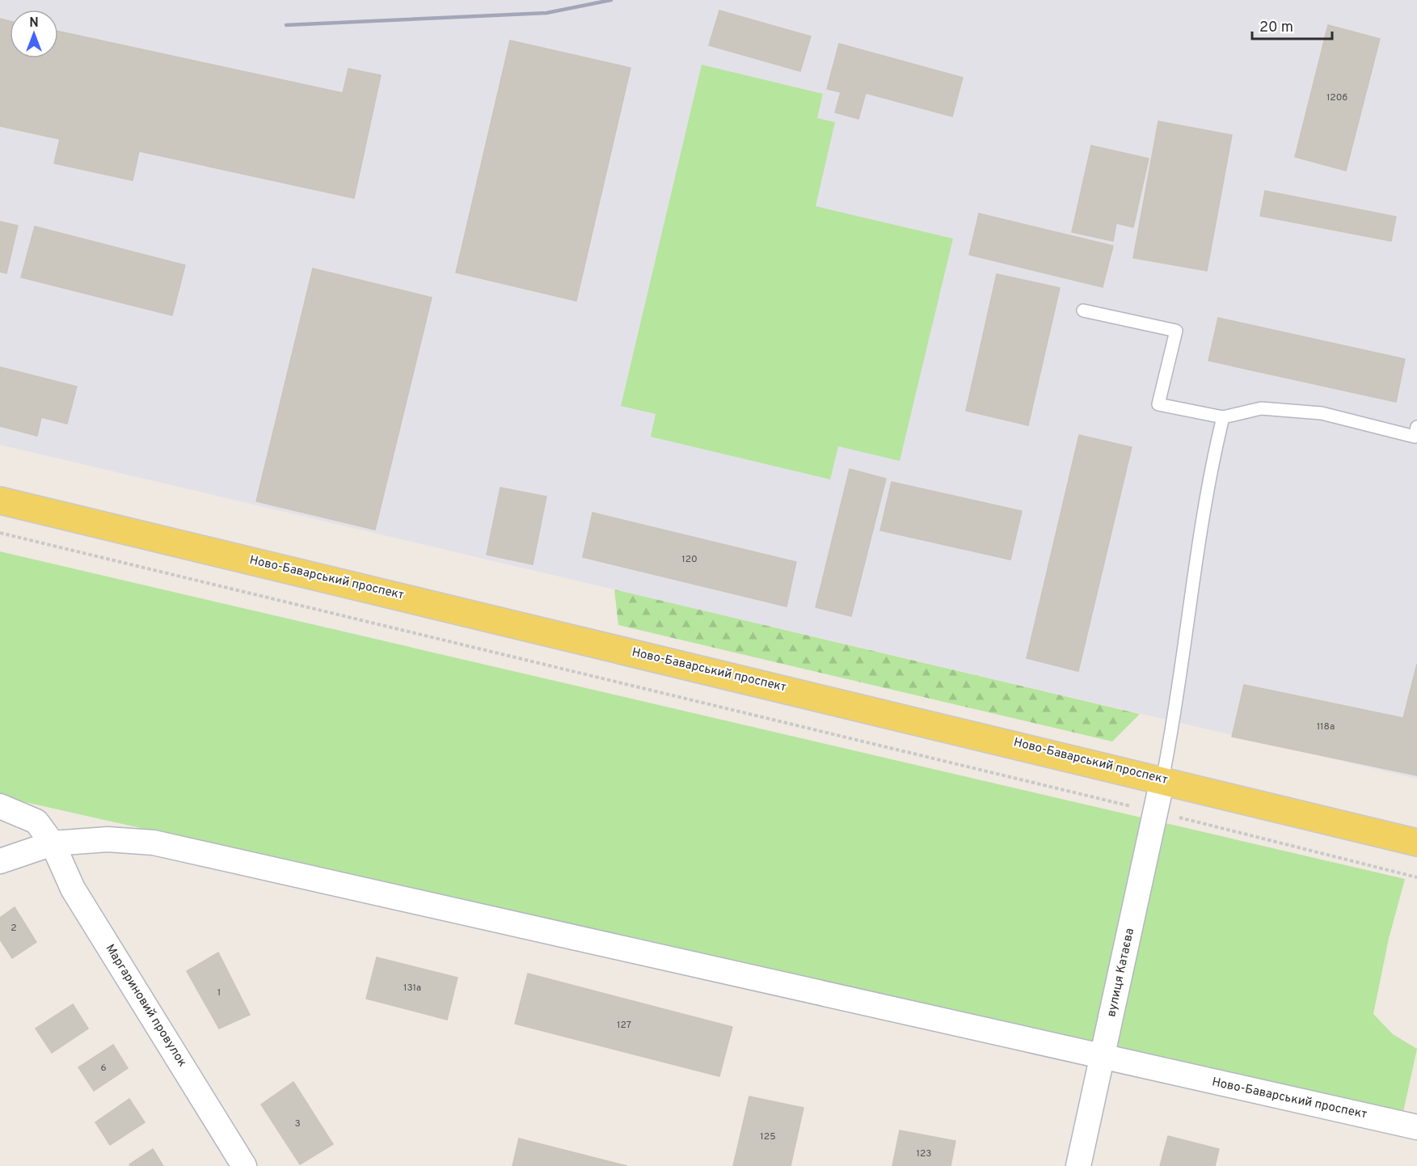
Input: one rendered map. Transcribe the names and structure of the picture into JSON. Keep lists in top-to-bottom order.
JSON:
{
  "streets": {
    "main road": ["Ново-Баварський проспект"],
    "street": ["вулиця Катаєва", "Маргариновий провулок"]
  },
  "crossings": [
    ["Ново-Баварський проспект", "вулиця Катаєва"],
    ["Ново-Баварський проспект", "Маргариновий провулок"]
  ],
  "house_numbers": [
    "120б",
    "120",
    "118а",
    "2",
    "131а",
    "1",
    "127",
    "6",
    "3",
    "125",
    "123"
  ],
  "scale_bar": "20 m",
  "north": "top"
}
